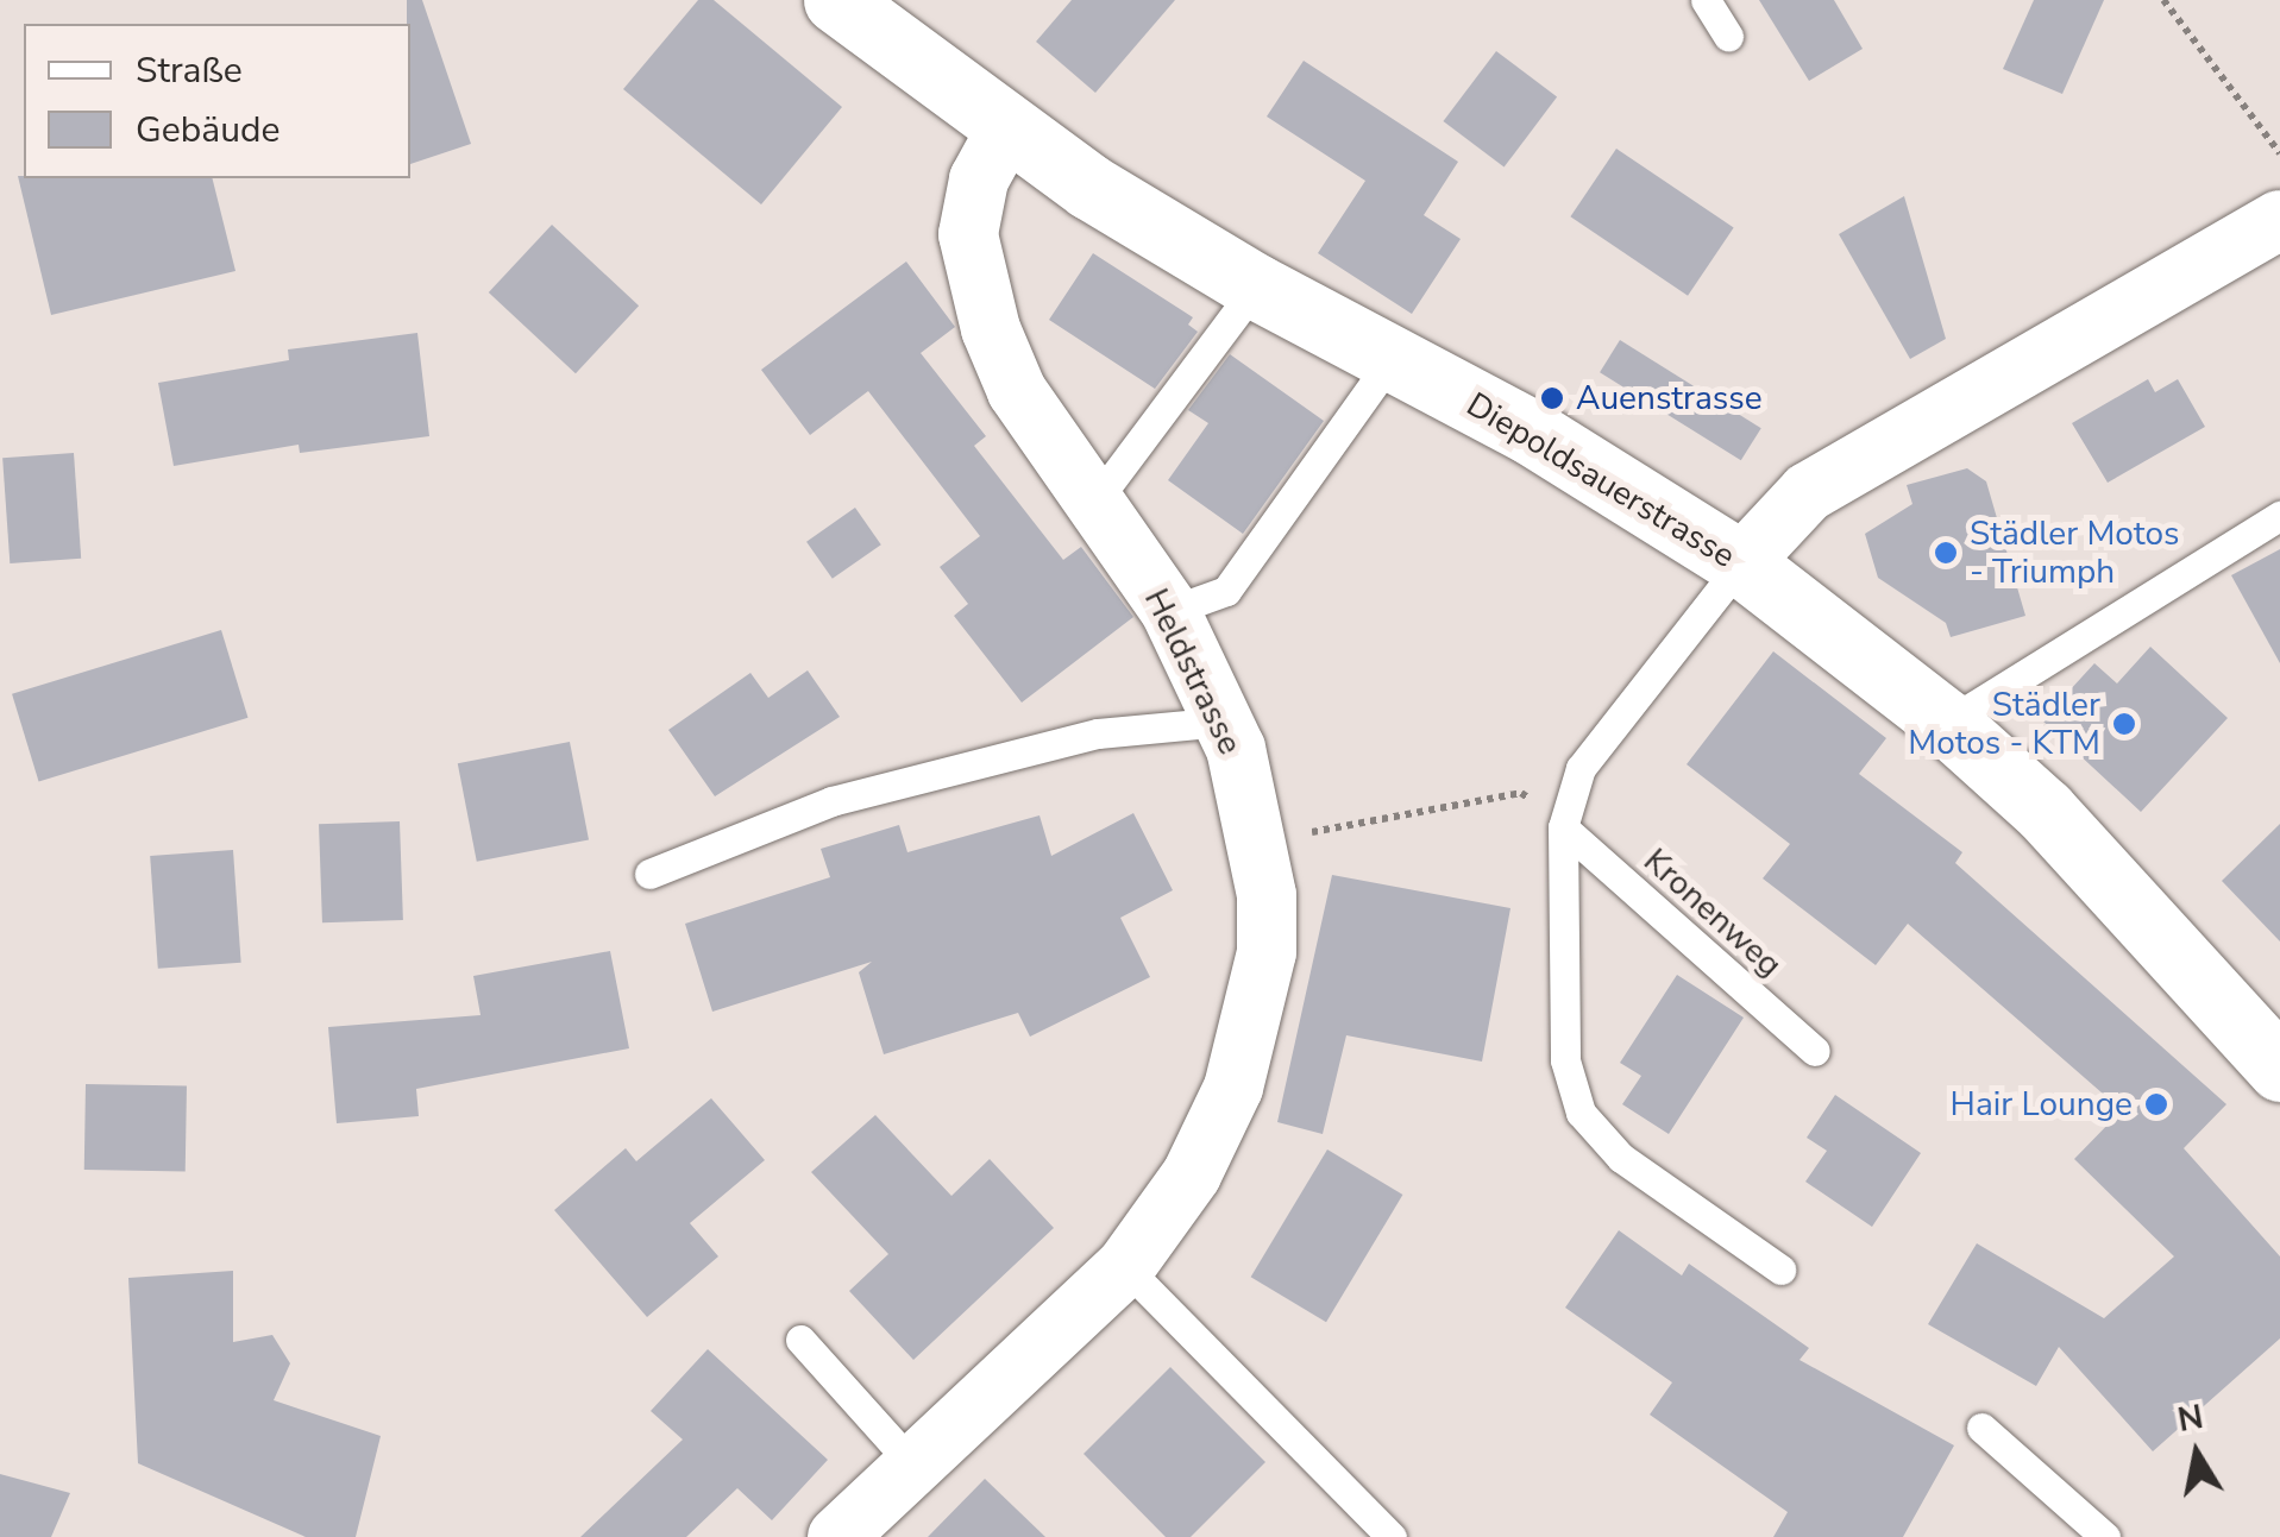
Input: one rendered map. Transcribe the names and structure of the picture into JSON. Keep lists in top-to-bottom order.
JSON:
{
  "streets": {
    "main road": ["Diepoldsauerstrasse"],
    "street": ["Heldstrasse"],
    "lane": ["Kronenweg"]
  },
  "crossings": [
    ["Diepoldsauerstrasse", "Heldstrasse"]
  ],
  "places": [
    "Auenstrasse",
    "Städler Motos - Triumph",
    "Städler Motos - KTM",
    "Hair Lounge"
  ],
  "legend": ["Straße", "Gebäude"],
  "north": "top"
}
